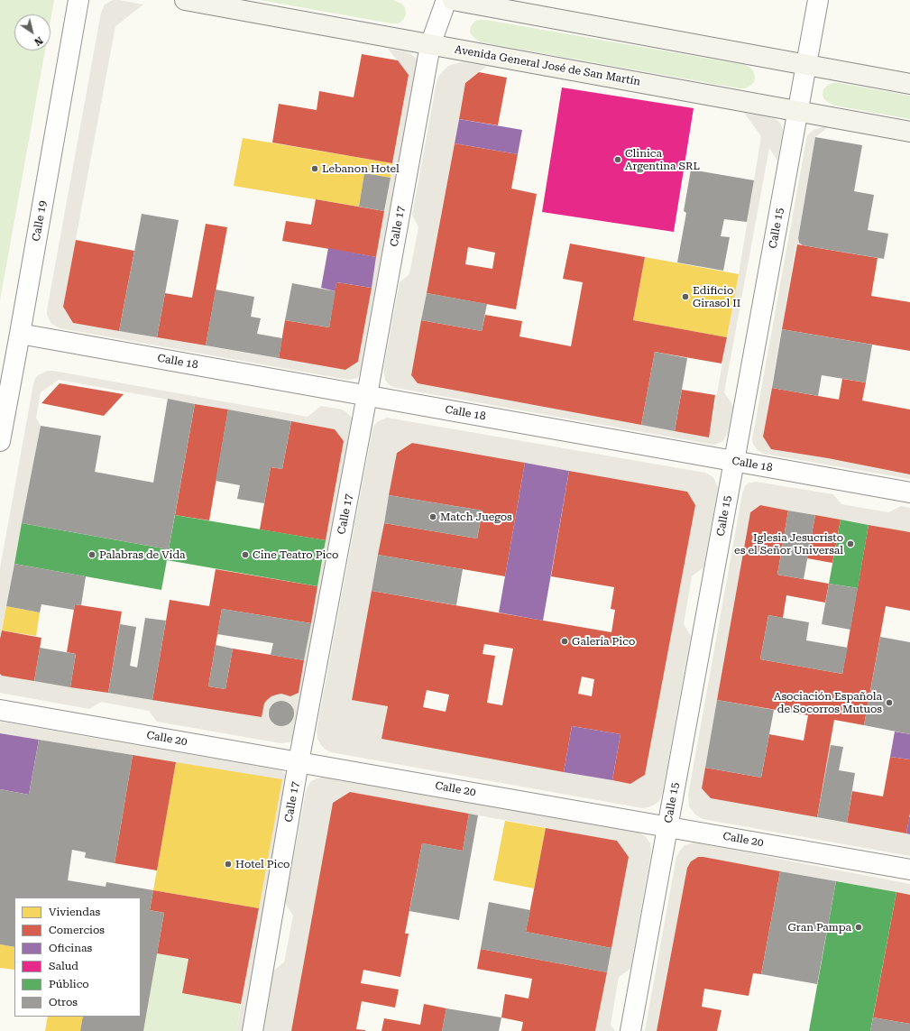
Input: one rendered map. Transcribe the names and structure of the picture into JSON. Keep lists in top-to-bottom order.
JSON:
{
  "streets": {
    "main road": ["Avenida General José de San Martín"],
    "street": [
      "Calle 19",
      "Calle 17",
      "Calle 15",
      "Calle 18",
      "Calle 20"
    ]
  },
  "crossings": [
    ["Avenida General José de San Martín", "Calle 17"],
    ["Avenida General José de San Martín", "Calle 15"],
    ["Calle 19", "Calle 18"],
    ["Calle 17", "Calle 18"],
    ["Calle 17", "Calle 20"],
    ["Calle 15", "Calle 18"],
    ["Calle 15", "Calle 20"]
  ],
  "places": [
    "Clinica Argentina SRL",
    "Lebanon Hotel",
    "Edificio Girasol II",
    "Match Juegos",
    "Iglesia Jesucristo es el Señor Universal",
    "Palabras de Vida",
    "Cine Teatro Pico",
    "Galería Pico",
    "Asociación Española de Socorros Mutuos",
    "Hotel Pico",
    "Gran Pampa"
  ],
  "legend": [
    "Viviendas",
    "Comercios",
    "Oficinas",
    "Salud",
    "Público",
    "Otros"
  ],
  "north": "bottom right"
}
